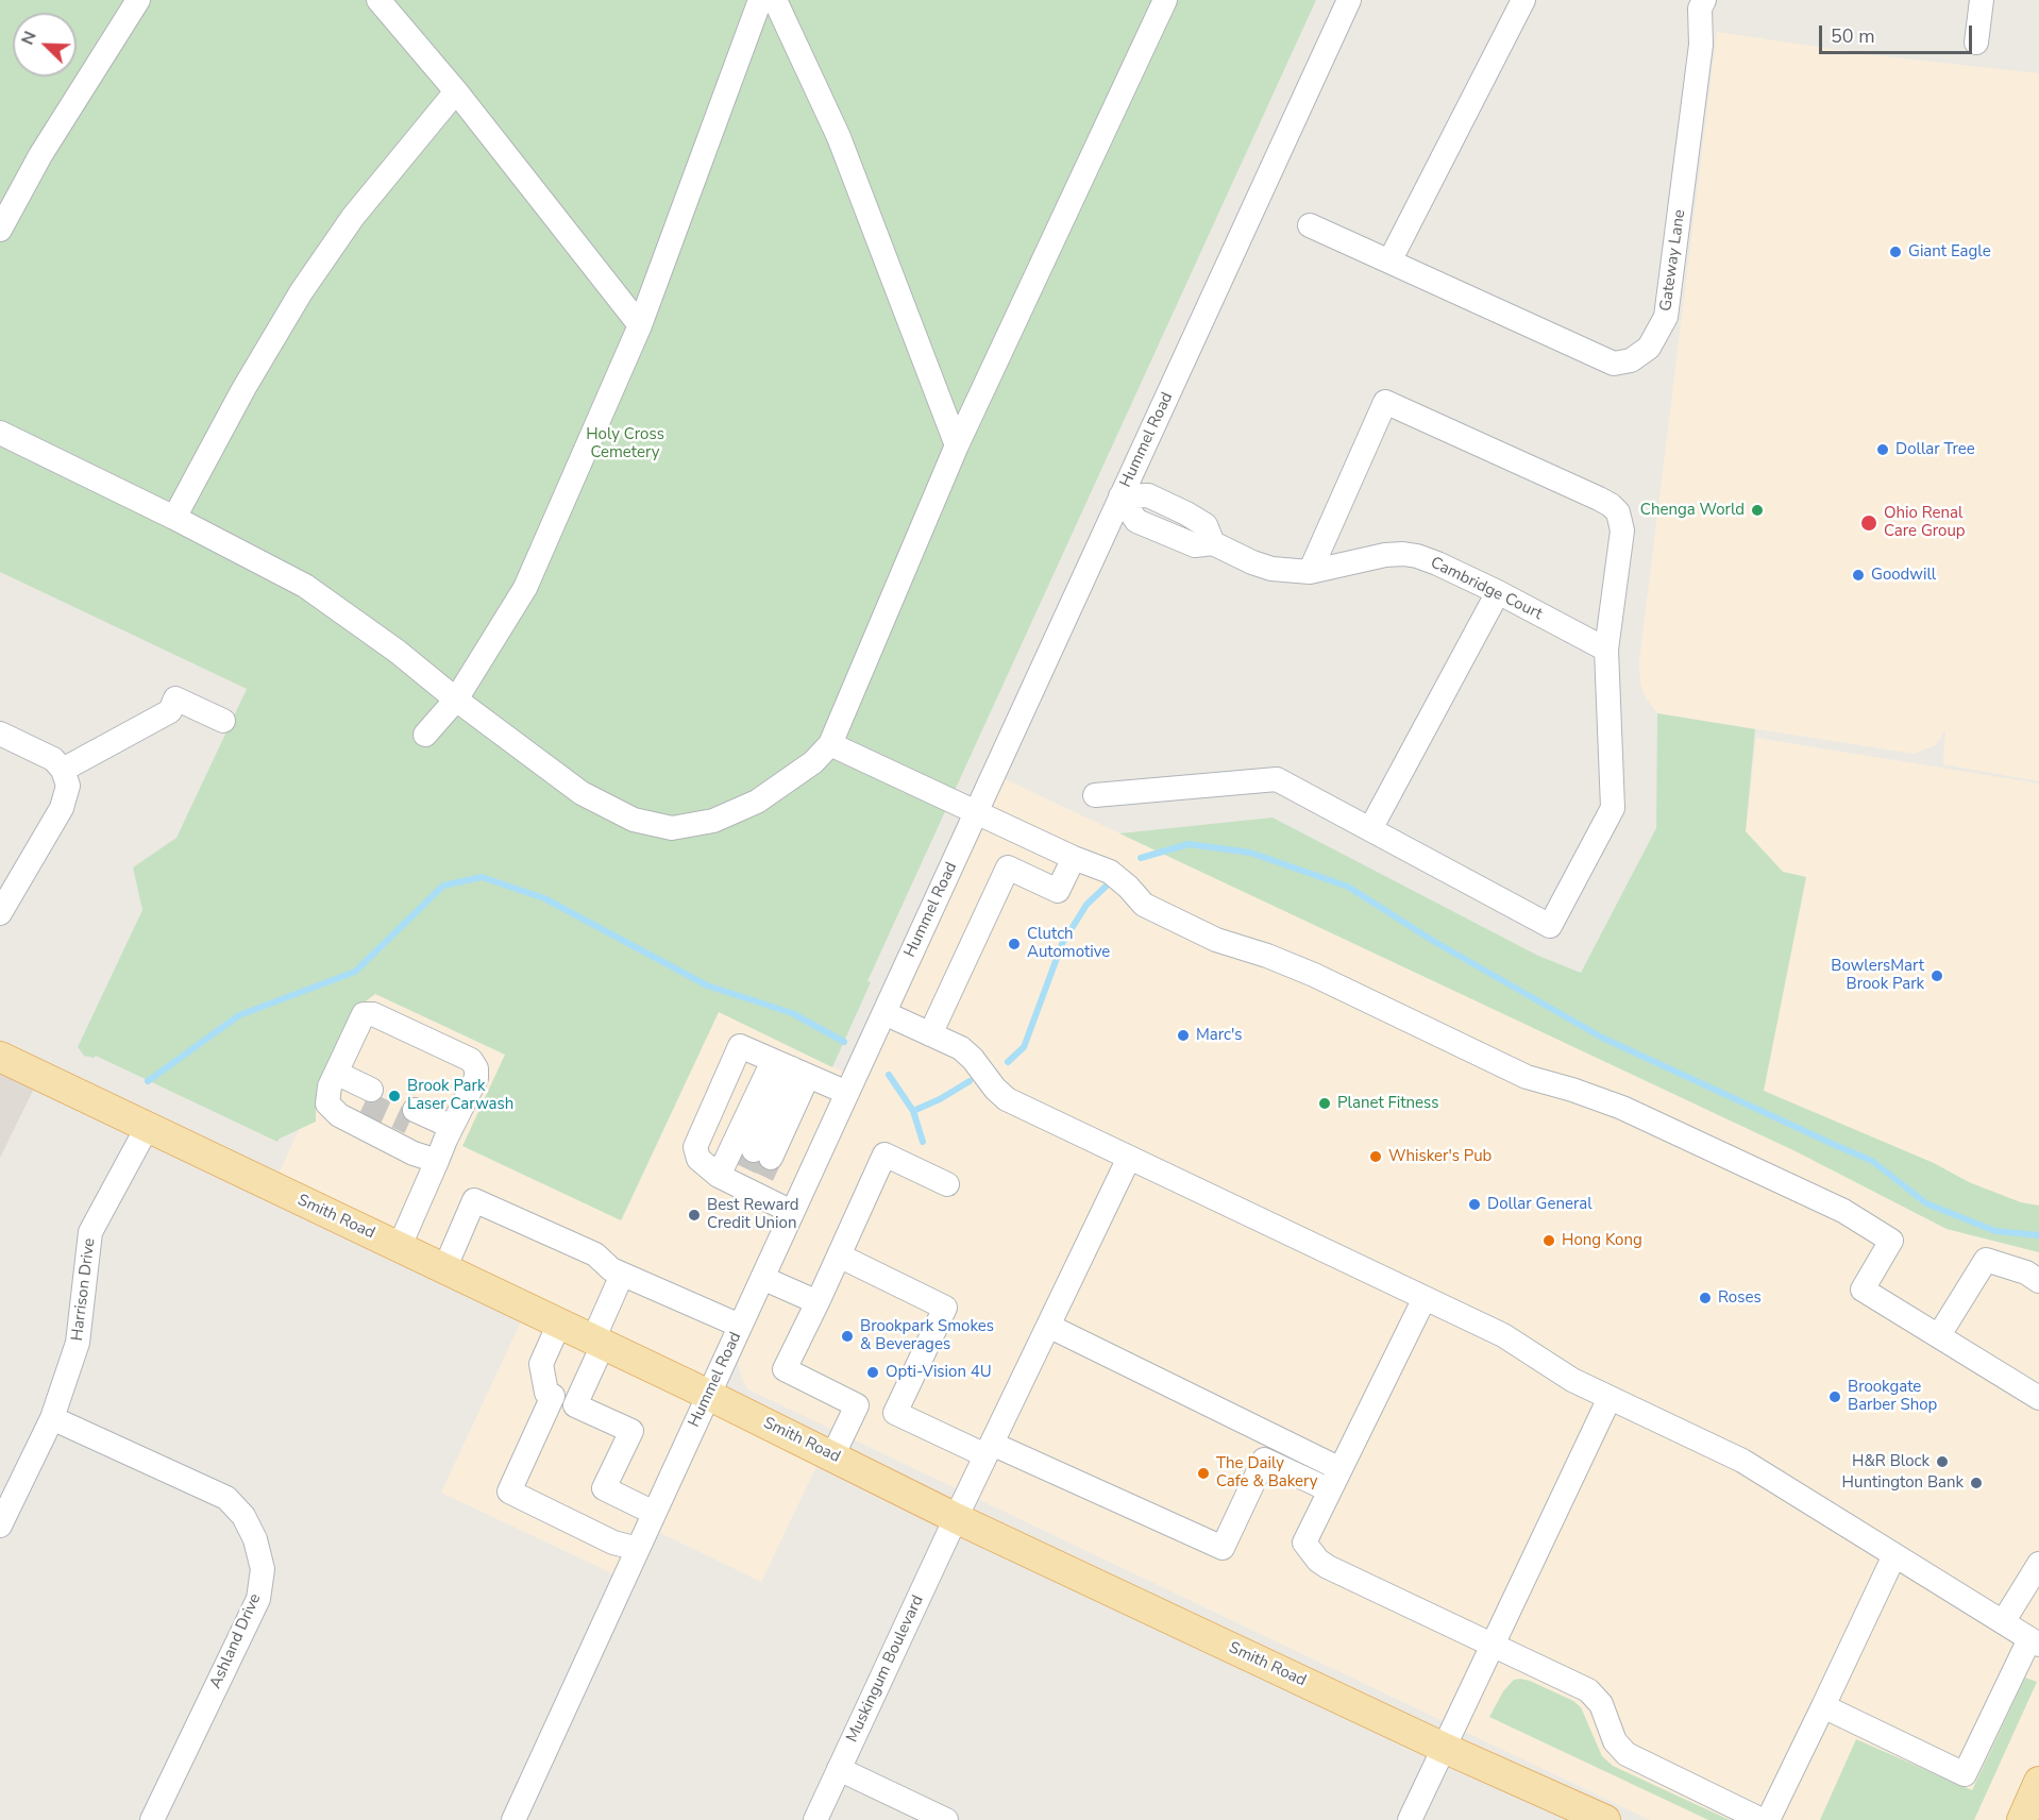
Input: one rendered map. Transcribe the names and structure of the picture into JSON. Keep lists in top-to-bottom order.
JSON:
{
  "streets": {
    "main road": ["Smith Road"],
    "street": [
      "Gateway Lane",
      "Hummel Road",
      "Cambridge Court",
      "Harrison Drive",
      "Ashland Drive",
      "Muskingum Boulevard"
    ]
  },
  "crossings": [
    ["Hummel Road", "Cambridge Court"],
    ["Hummel Road", "Smith Road"],
    ["Smith Road", "Harrison Drive"],
    ["Smith Road", "Muskingum Boulevard"],
    ["Harrison Drive", "Ashland Drive"]
  ],
  "parks": ["Holy Cross Cemetery"],
  "places": [
    "Giant Eagle",
    "Dollar Tree",
    "Chenga World",
    "Ohio Renal Care Group",
    "Goodwill",
    "Clutch Automotive",
    "BowlersMart Brook Park",
    "Marc's",
    "Brook Park Laser Carwash",
    "Planet Fitness",
    "Whisker's Pub",
    "Dollar General",
    "Best Reward Credit Union",
    "Hong Kong",
    "Roses",
    "Brookpark Smokes & Beverages",
    "Opti-Vision 4U",
    "Brookgate Barber Shop",
    "H&R Block",
    "The Daily Cafe & Bakery",
    "Huntington Bank"
  ],
  "scale_bar": "50 m",
  "north": "top left"
}
